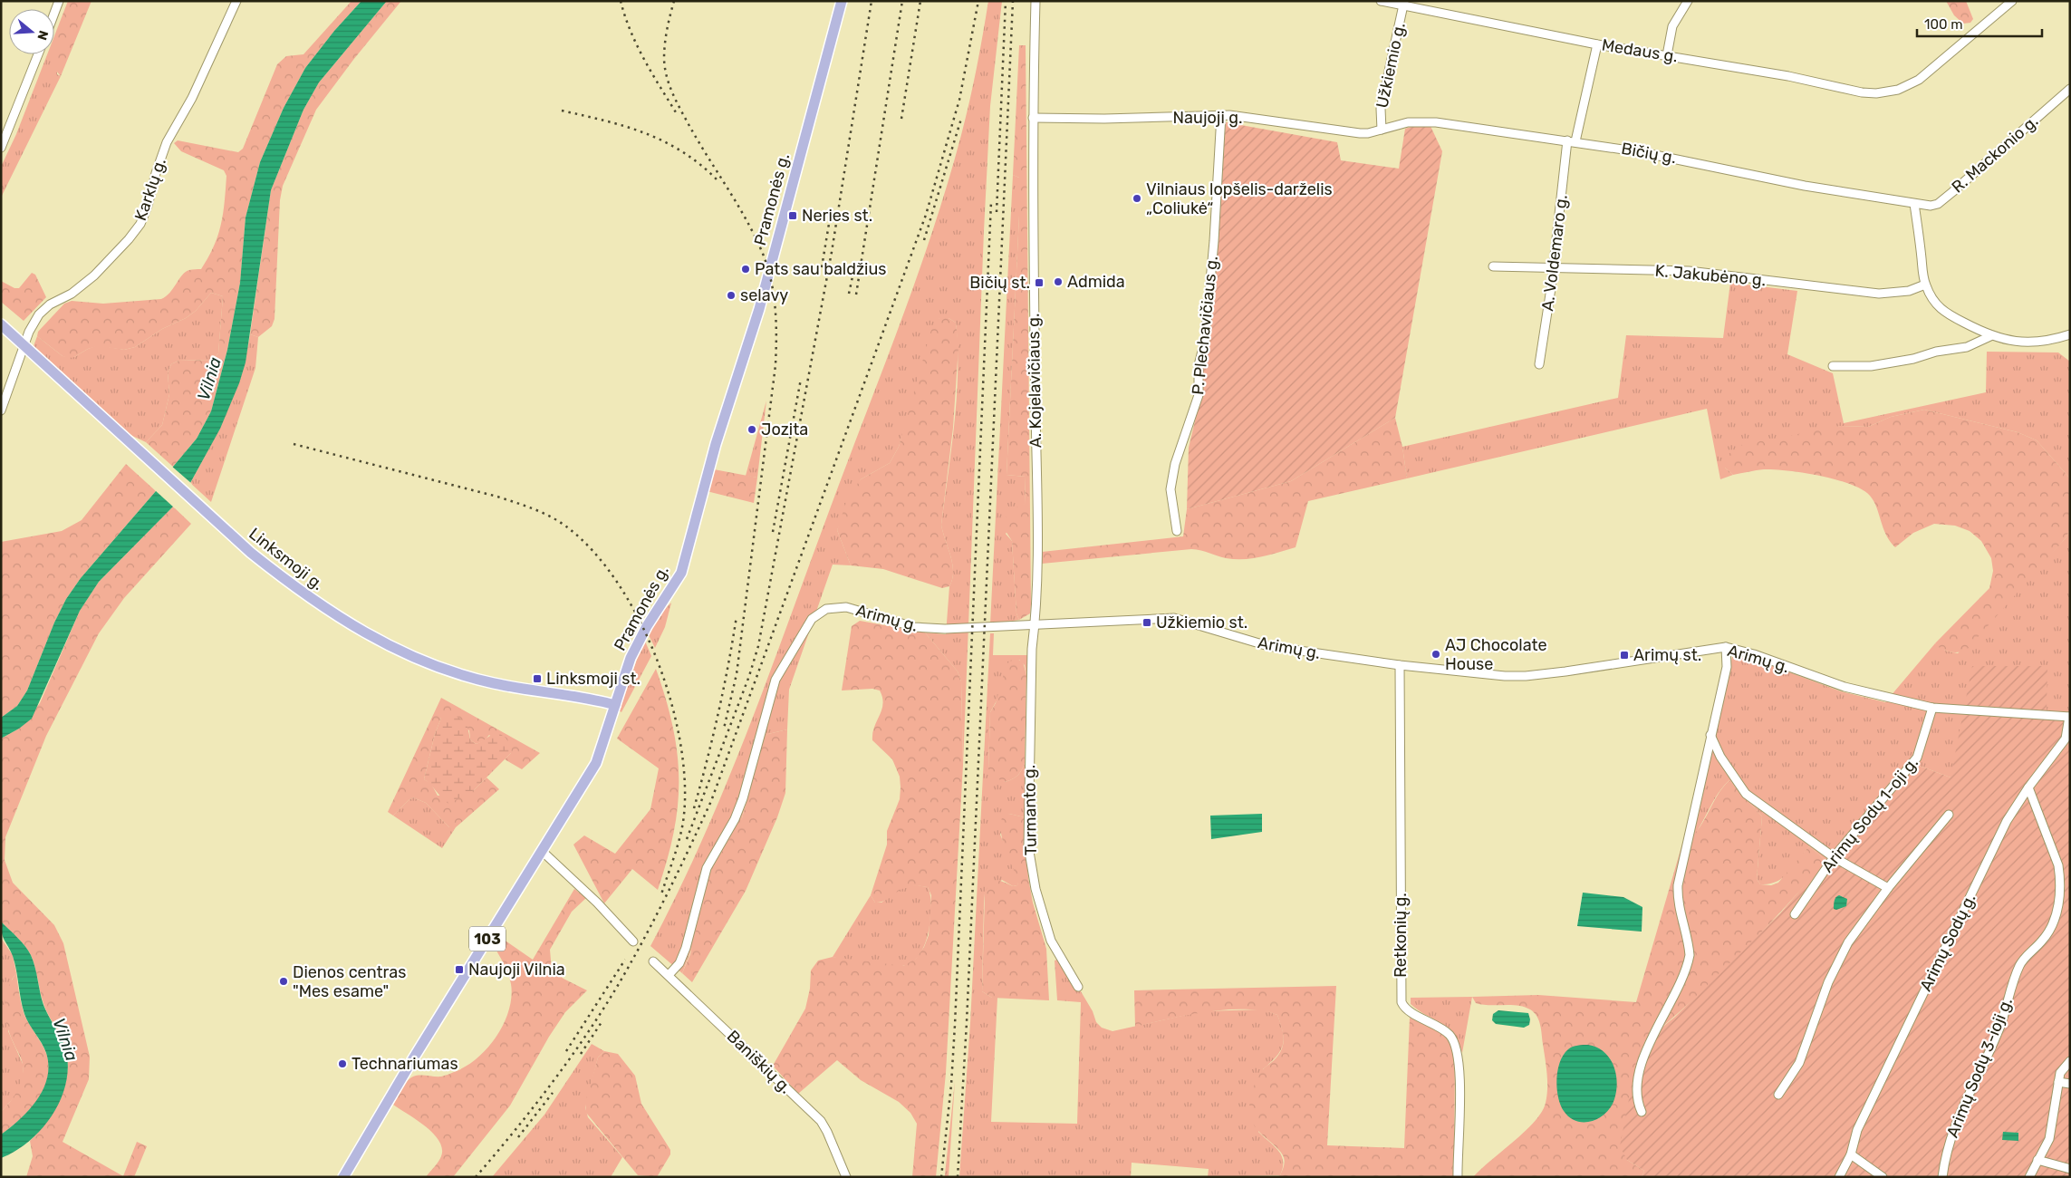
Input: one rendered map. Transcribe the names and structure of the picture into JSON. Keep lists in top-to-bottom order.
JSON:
{
  "streets": {
    "main road": ["Pramonės g.", "Linksmoji g.", "103"],
    "street": [
      "Medaus g.",
      "Užkiemio g.",
      "Naujoji g.",
      "Bičių g.",
      "R. Mackonio g.",
      "Karklų g.",
      "A. Voldemaro g.",
      "K. Jakubėno g.",
      "P. Plechavičiaus g.",
      "A. Kojelavičiaus g.",
      "Arimų g.",
      "Turmanto g.",
      "Arimų Sodų 1-oji g.",
      "Retkonių g.",
      "Arimų Sodų g.",
      "Baniškių g.",
      "Arimų Sodų 3-ioji g."
    ]
  },
  "crossings": [
    ["Medaus g.", "Užkiemio g."],
    ["Medaus g.", "A. Voldemaro g."],
    ["Užkiemio g.", "Naujoji g."],
    ["Užkiemio g.", "Bičių g."],
    ["Naujoji g.", "Bičių g."],
    ["Naujoji g.", "P. Plechavičiaus g."],
    ["Naujoji g.", "A. Kojelavičiaus g."],
    ["Bičių g.", "R. Mackonio g."],
    ["Bičių g.", "A. Voldemaro g."],
    ["Karklų g.", "Linksmoji g."],
    ["Pramonės g.", "Linksmoji g."],
    ["A. Voldemaro g.", "K. Jakubėno g."],
    ["A. Kojelavičiaus g.", "Arimų g."],
    ["A. Kojelavičiaus g.", "Turmanto g."],
    ["Arimų g.", "Turmanto g."],
    ["Arimų g.", "Arimų Sodų 1-oji g."],
    ["Arimų g.", "Retkonių g."],
    ["Arimų g.", "Arimų Sodų g."],
    ["Arimų g.", "Baniškių g."],
    ["Arimų Sodų g.", "Arimų Sodų 3-ioji g."]
  ],
  "water": ["Vilnia"],
  "places": {
    "other": [
      "Vilniaus lopšelis-darželis „Coliukė“",
      "Pats sau baldžius",
      "Admida",
      "selavy",
      "Jozita",
      "AJ Chocolate House",
      "Dienos centras \"Mes esame\"",
      "Technariumas"
    ],
    "transit": [
      "Neries st.",
      "Bičių st.",
      "Užkiemio st.",
      "Arimų st.",
      "Linksmoji st.",
      "Naujoji Vilnia"
    ]
  },
  "scale_bar": "100 m",
  "north": "right"
}
